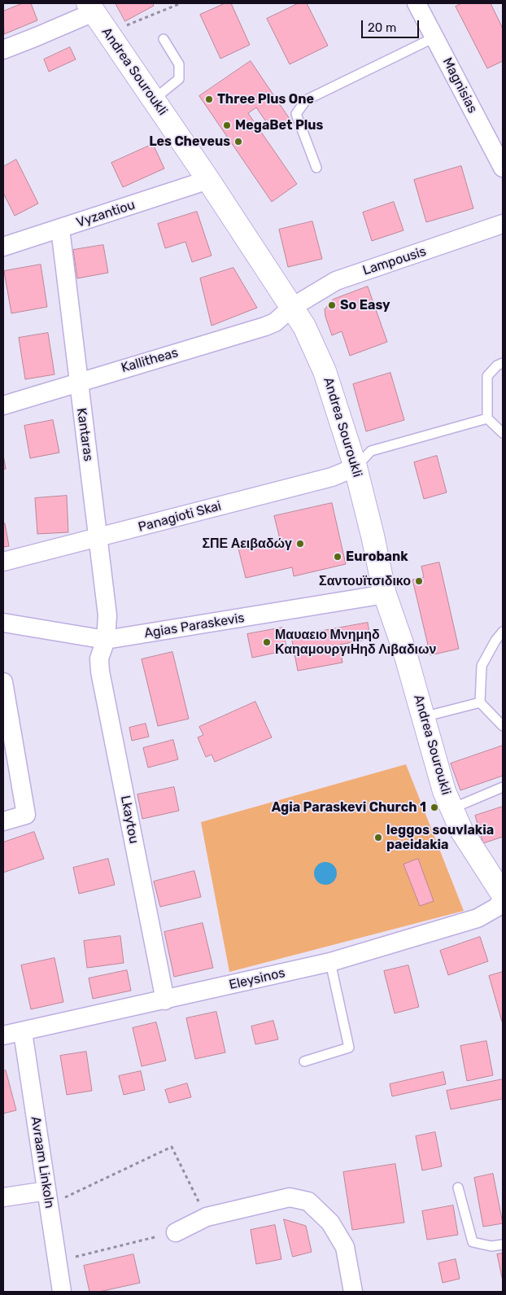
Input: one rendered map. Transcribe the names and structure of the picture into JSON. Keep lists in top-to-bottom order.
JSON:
{
  "streets": {
    "main road": ["Andrea Souroukli"],
    "street": [
      "Magnisias",
      "Vyzantiou",
      "Lampousis",
      "Kallitheas",
      "Kantaras",
      "Panagioti Skai",
      "Agias Paraskevis",
      "Lkaytou",
      "Eleysinos",
      "Avraam Linkoln"
    ]
  },
  "crossings": [
    ["Andrea Souroukli", "Vyzantiou"],
    ["Andrea Souroukli", "Lampousis"],
    ["Andrea Souroukli", "Kallitheas"],
    ["Andrea Souroukli", "Panagioti Skai"],
    ["Andrea Souroukli", "Agias Paraskevis"],
    ["Vyzantiou", "Kantaras"],
    ["Lampousis", "Kallitheas"],
    ["Kallitheas", "Kantaras"],
    ["Kantaras", "Panagioti Skai"],
    ["Kantaras", "Agias Paraskevis"],
    ["Kantaras", "Lkaytou"],
    ["Agias Paraskevis", "Lkaytou"],
    ["Lkaytou", "Eleysinos"],
    ["Eleysinos", "Avraam Linkoln"]
  ],
  "places": [
    "Three Plus One",
    "MegaBet Plus",
    "Les Cheveus",
    "So Easy",
    "ΣΠΕ Αειβαδώγ",
    "Eurobank",
    "Σαντουϊτσιδικο",
    "Μαυαειο Μνημηδ ΚαηαμουργιΗηδ Λιβαδιων",
    "Agia Paraskevi Church 1",
    "leggos souvlakia paeidakia"
  ],
  "scale_bar": "20 m"
}
